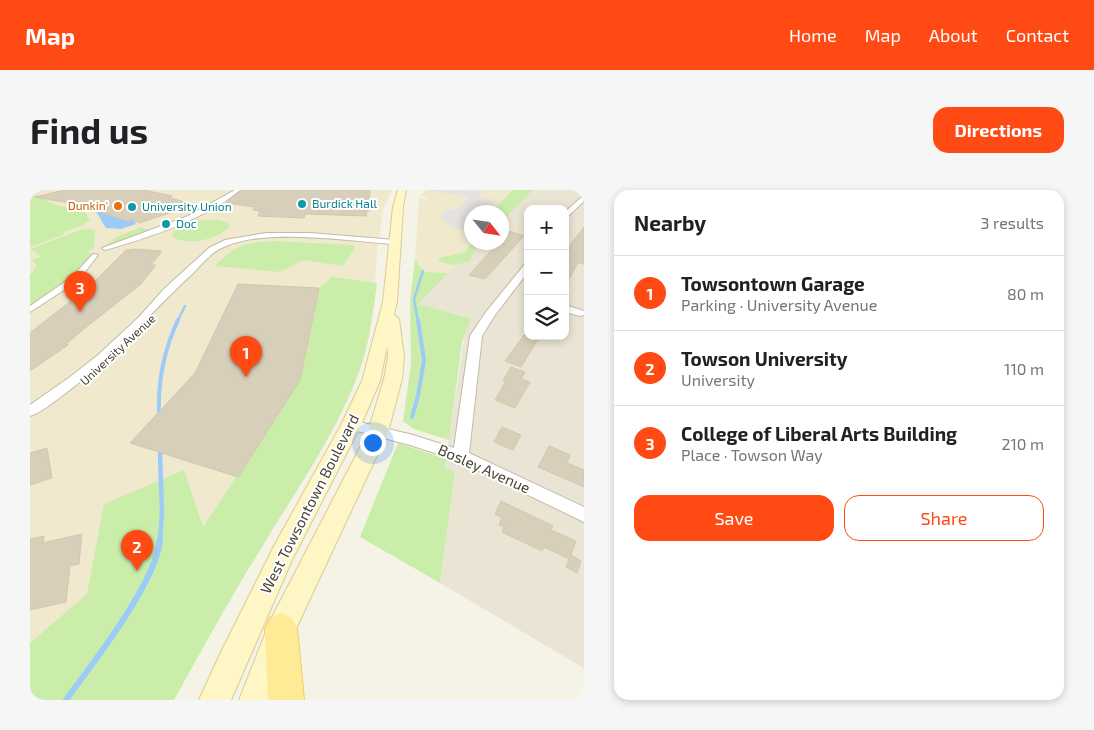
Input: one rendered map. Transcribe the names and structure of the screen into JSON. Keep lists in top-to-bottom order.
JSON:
{
  "streets": {
    "main road": ["West Towsontown Boulevard"],
    "street": ["University Avenue", "Bosley Avenue"]
  },
  "crossings": [
    ["University Avenue", "West Towsontown Boulevard"],
    ["Bosley Avenue", "West Towsontown Boulevard"]
  ],
  "places": [
    "Burdick Hall",
    "Dunkin'",
    "University Union",
    "Doc"
  ],
  "north": "bottom right",
  "page": {
    "header": "Map",
    "nav": [
      "Home",
      "Map",
      "About",
      "Contact"
    ],
    "buttons": [
      "Directions",
      ["Save", "Share"]
    ],
    "title": "Find us",
    "heading": ["Nearby", "3 results"],
    "map_buttons": ["+", "−"],
    "list": [
      {
        "mark": "1",
        "name": "Towsontown Garage",
        "note": "Parking · University Avenue",
        "value": "80 m"
      },
      {
        "mark": "2",
        "name": "Towson University",
        "note": "University",
        "value": "110 m"
      },
      {
        "mark": "3",
        "name": "College of Liberal Arts Building",
        "note": "Place · Towson Way",
        "value": "210 m"
      }
    ],
    "pins": ["3", "1", "2"]
  }
}
